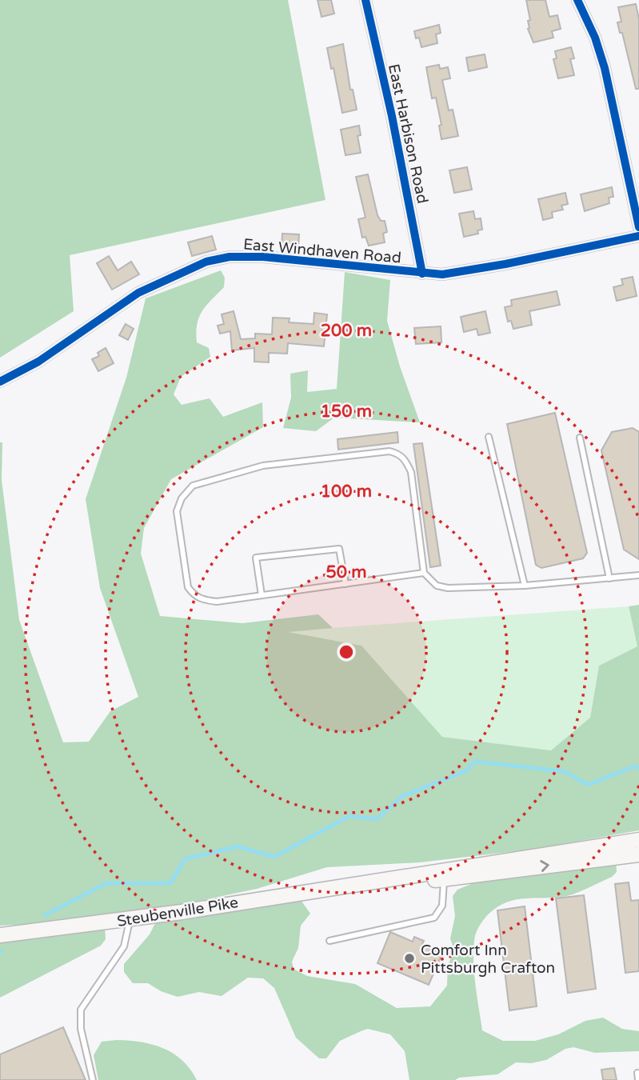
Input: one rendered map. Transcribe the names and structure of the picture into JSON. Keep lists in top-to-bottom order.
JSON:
{
  "streets": {
    "main road": ["Steubenville Pike"],
    "street": ["East Harbison Road", "East Windhaven Road"]
  },
  "crossings": [
    ["East Harbison Road", "East Windhaven Road"]
  ],
  "places": ["Comfort Inn Pittsburgh Crafton"],
  "rings": [
    "200 m",
    "150 m",
    "100 m",
    "50 m"
  ]
}
